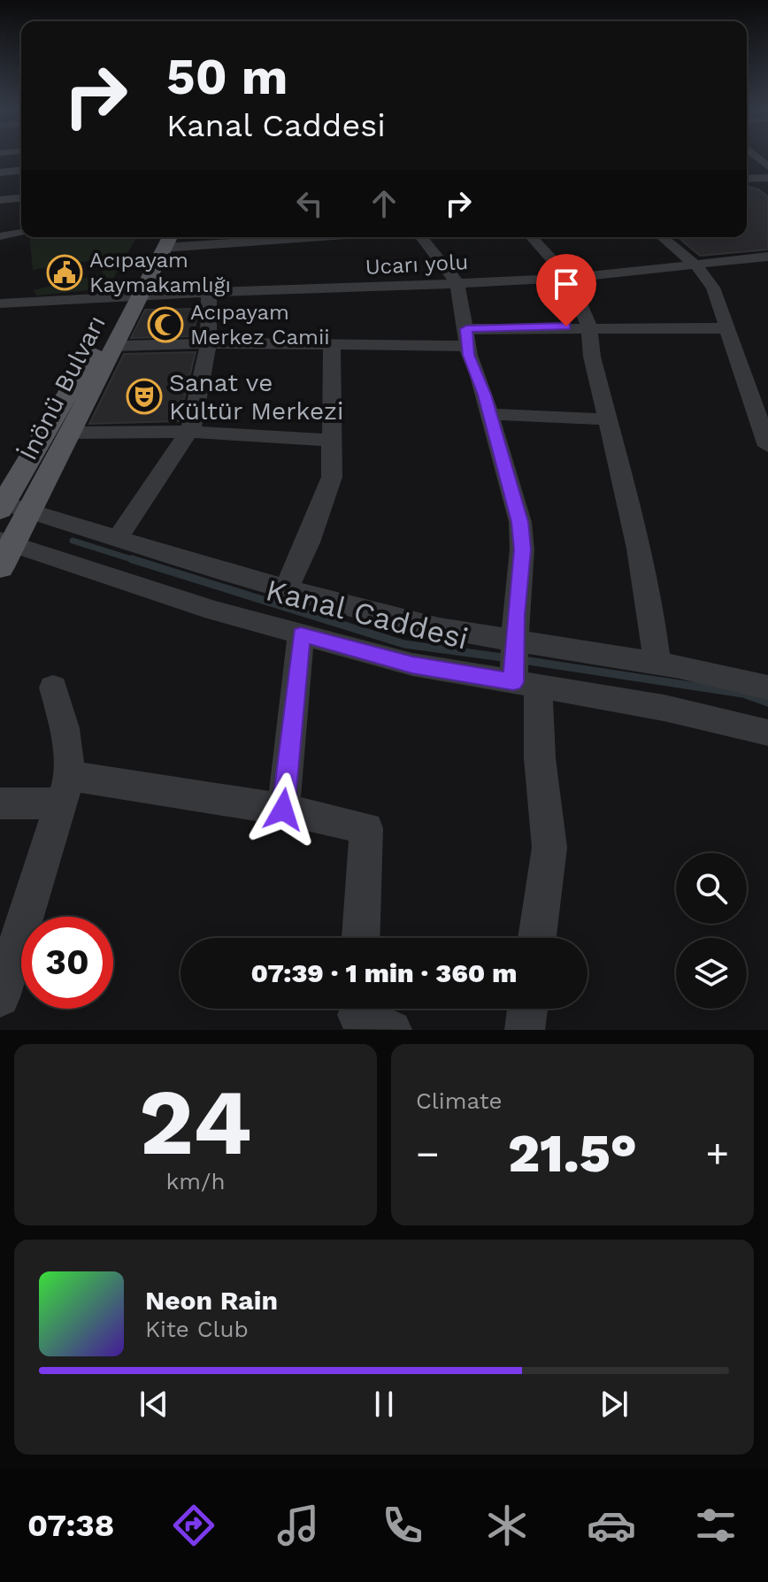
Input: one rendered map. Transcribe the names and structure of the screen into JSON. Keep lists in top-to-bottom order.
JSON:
{
  "streets": {
    "main road": ["İnönü Bulvarı"],
    "street": ["Ucarı yolu", "Kanal Caddesi"]
  },
  "crossings": [
    ["Ucarı yolu", "İnönü Bulvarı"],
    ["İnönü Bulvarı", "Kanal Caddesi"]
  ],
  "places": {
    "public building": ["Acıpayam Kaymakamlığı"],
    "mosque": ["Acıpayam Merkez Camii"],
    "theatre": ["Sanat ve Kültür Merkezi"]
  },
  "page": {
    "turn": ["50 m", "Kanal Caddesi"],
    "limit": "30",
    "trip": "07:39 · 1 min · 360 m",
    "tile": [
      ["24", "km/h"],
      "Climate"
    ],
    "heat": ["−", "21.5°", "+"],
    "song": ["Neon Rain", "Kite Club"],
    "tabs": "07:38"
  }
}
